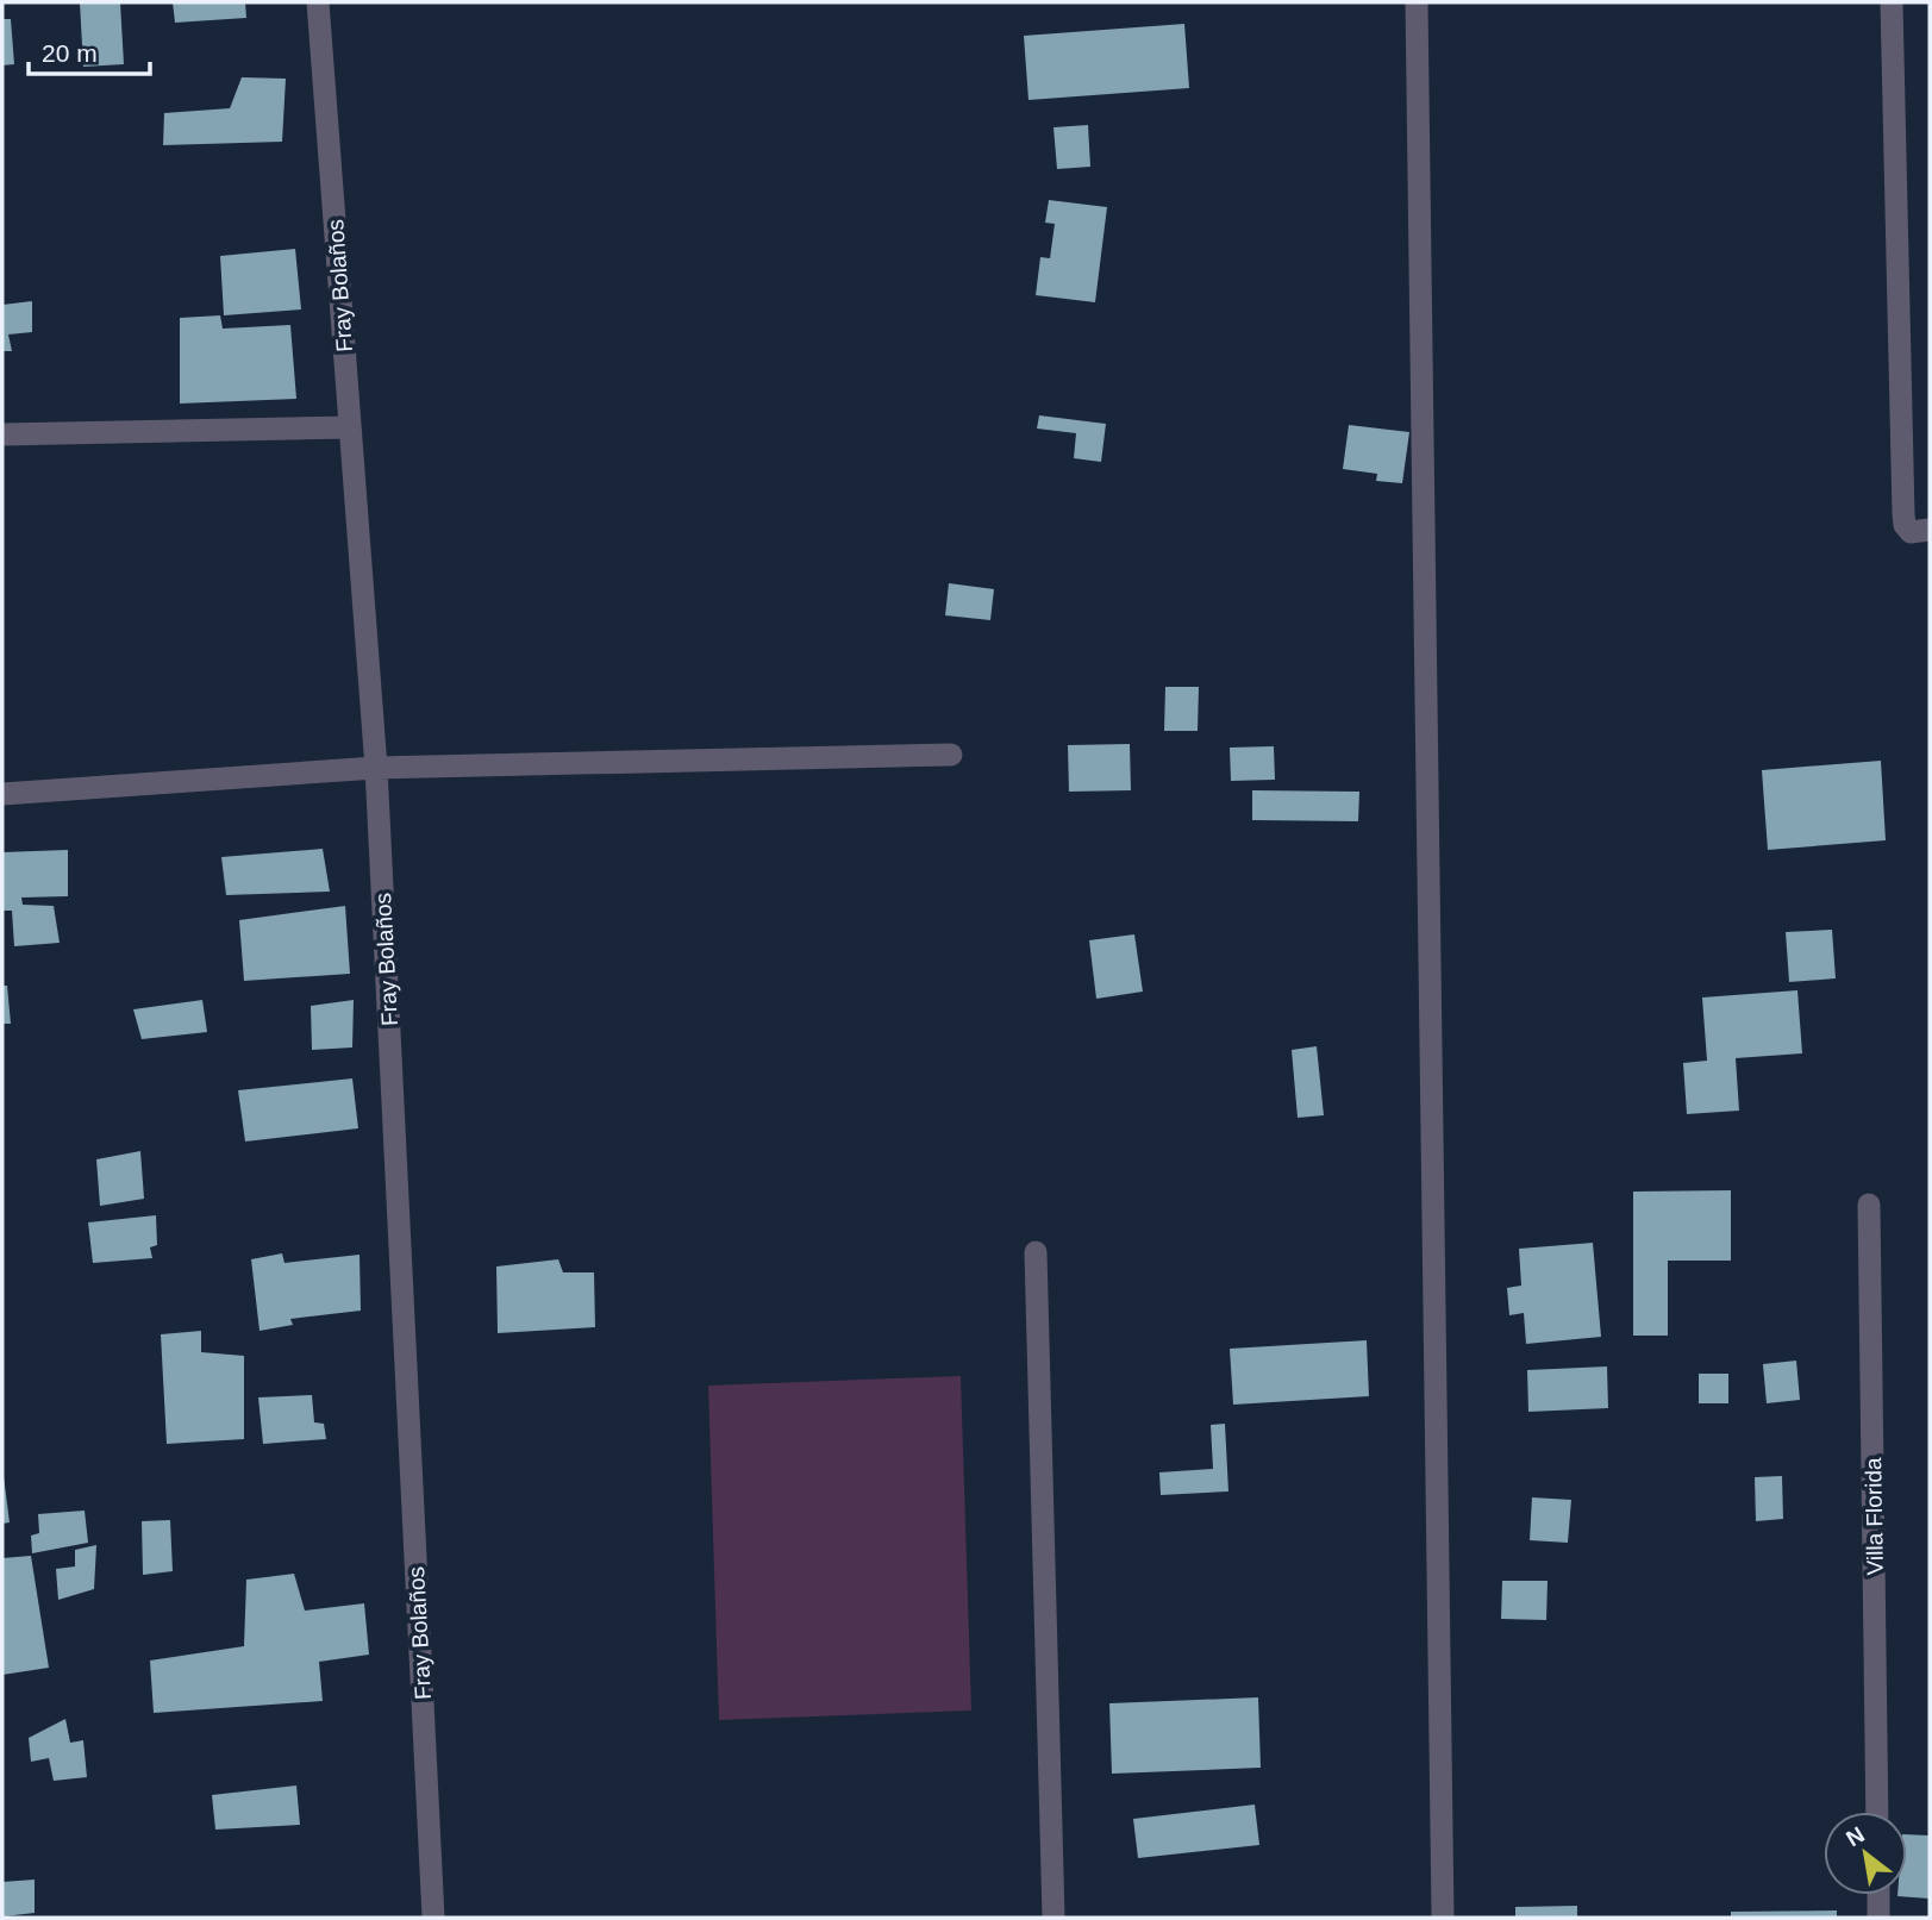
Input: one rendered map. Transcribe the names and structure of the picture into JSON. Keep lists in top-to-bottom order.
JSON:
{
  "streets": {
    "street": ["Fray Bolaños", "Villa Florida"]
  },
  "scale_bar": "20 m",
  "north": "top left"
}
